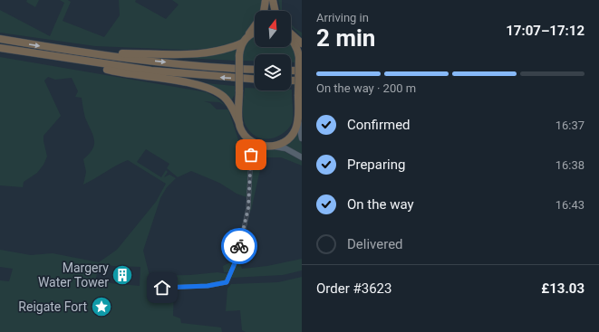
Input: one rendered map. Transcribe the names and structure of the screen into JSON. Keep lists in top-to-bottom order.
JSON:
{
  "places": {
    "building": ["Margery Water Tower"],
    "place": ["Reigate Fort"]
  },
  "north": "top",
  "page": {
    "heading": ["2 min", "Arriving in", "17:07–17:12"],
    "panel": ["Order #3623", "£13.03"],
    "bar": "On the way · 200 m",
    "list": [
      ["Confirmed", "16:37"],
      ["Preparing", "16:38"],
      ["On the way", "16:43"],
      "Delivered"
    ]
  }
}
